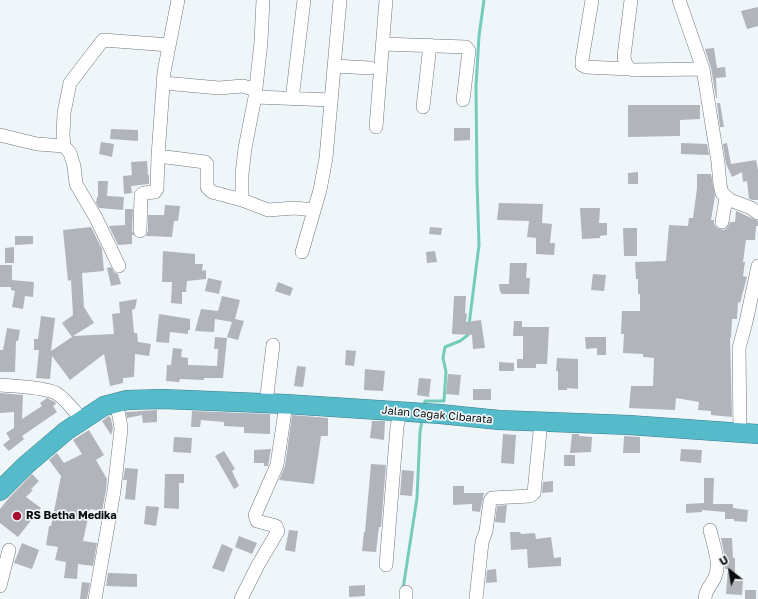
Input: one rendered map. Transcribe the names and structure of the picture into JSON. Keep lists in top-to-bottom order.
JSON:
{
  "streets": {
    "highway": ["Jalan Cagak Cibarata"]
  },
  "places": ["RS Betha Medika"],
  "north": "top left"
}
